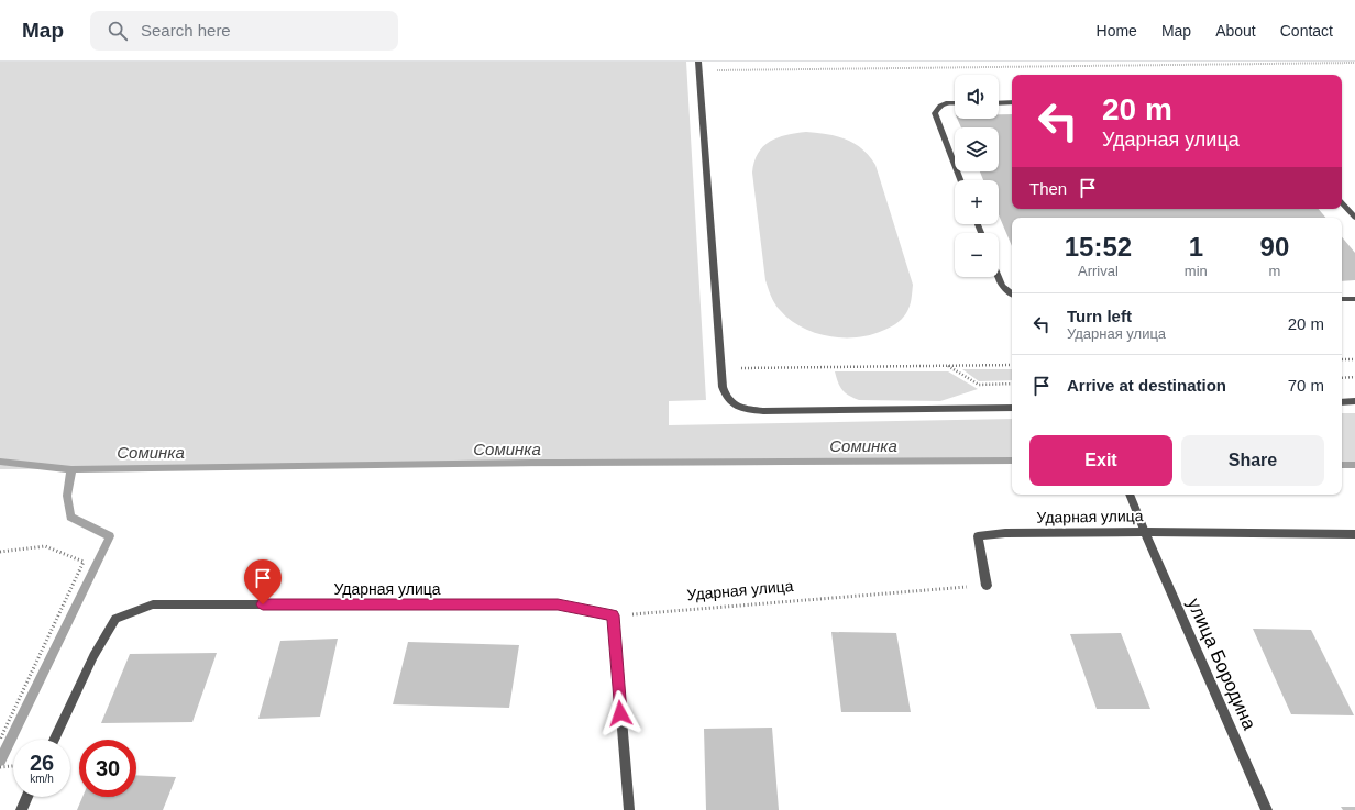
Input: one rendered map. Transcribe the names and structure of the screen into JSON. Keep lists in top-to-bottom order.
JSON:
{
  "streets": {
    "street": ["Ударная улица", "улица Бородина"]
  },
  "crossings": [
    ["Ударная улица", "улица Бородина"]
  ],
  "water": ["Соминка"],
  "page": {
    "header": "Map",
    "search": "Search here",
    "nav": [
      "Home",
      "Map",
      "About",
      "Contact"
    ],
    "map_buttons": ["+", "−"],
    "turn": ["20 m", "Ударная улица"],
    "then": "Then",
    "eta": [
      "15:52",
      "Arrival",
      "1",
      "min",
      "90",
      "m"
    ],
    "list": [
      {
        "name": "Turn left",
        "note": "Ударная улица",
        "value": "20 m"
      },
      {
        "name": "Arrive at destination",
        "value": "70 m"
      }
    ],
    "buttons": ["Exit", "Share"],
    "speed": "26 km/h",
    "limit": "30"
  }
}
